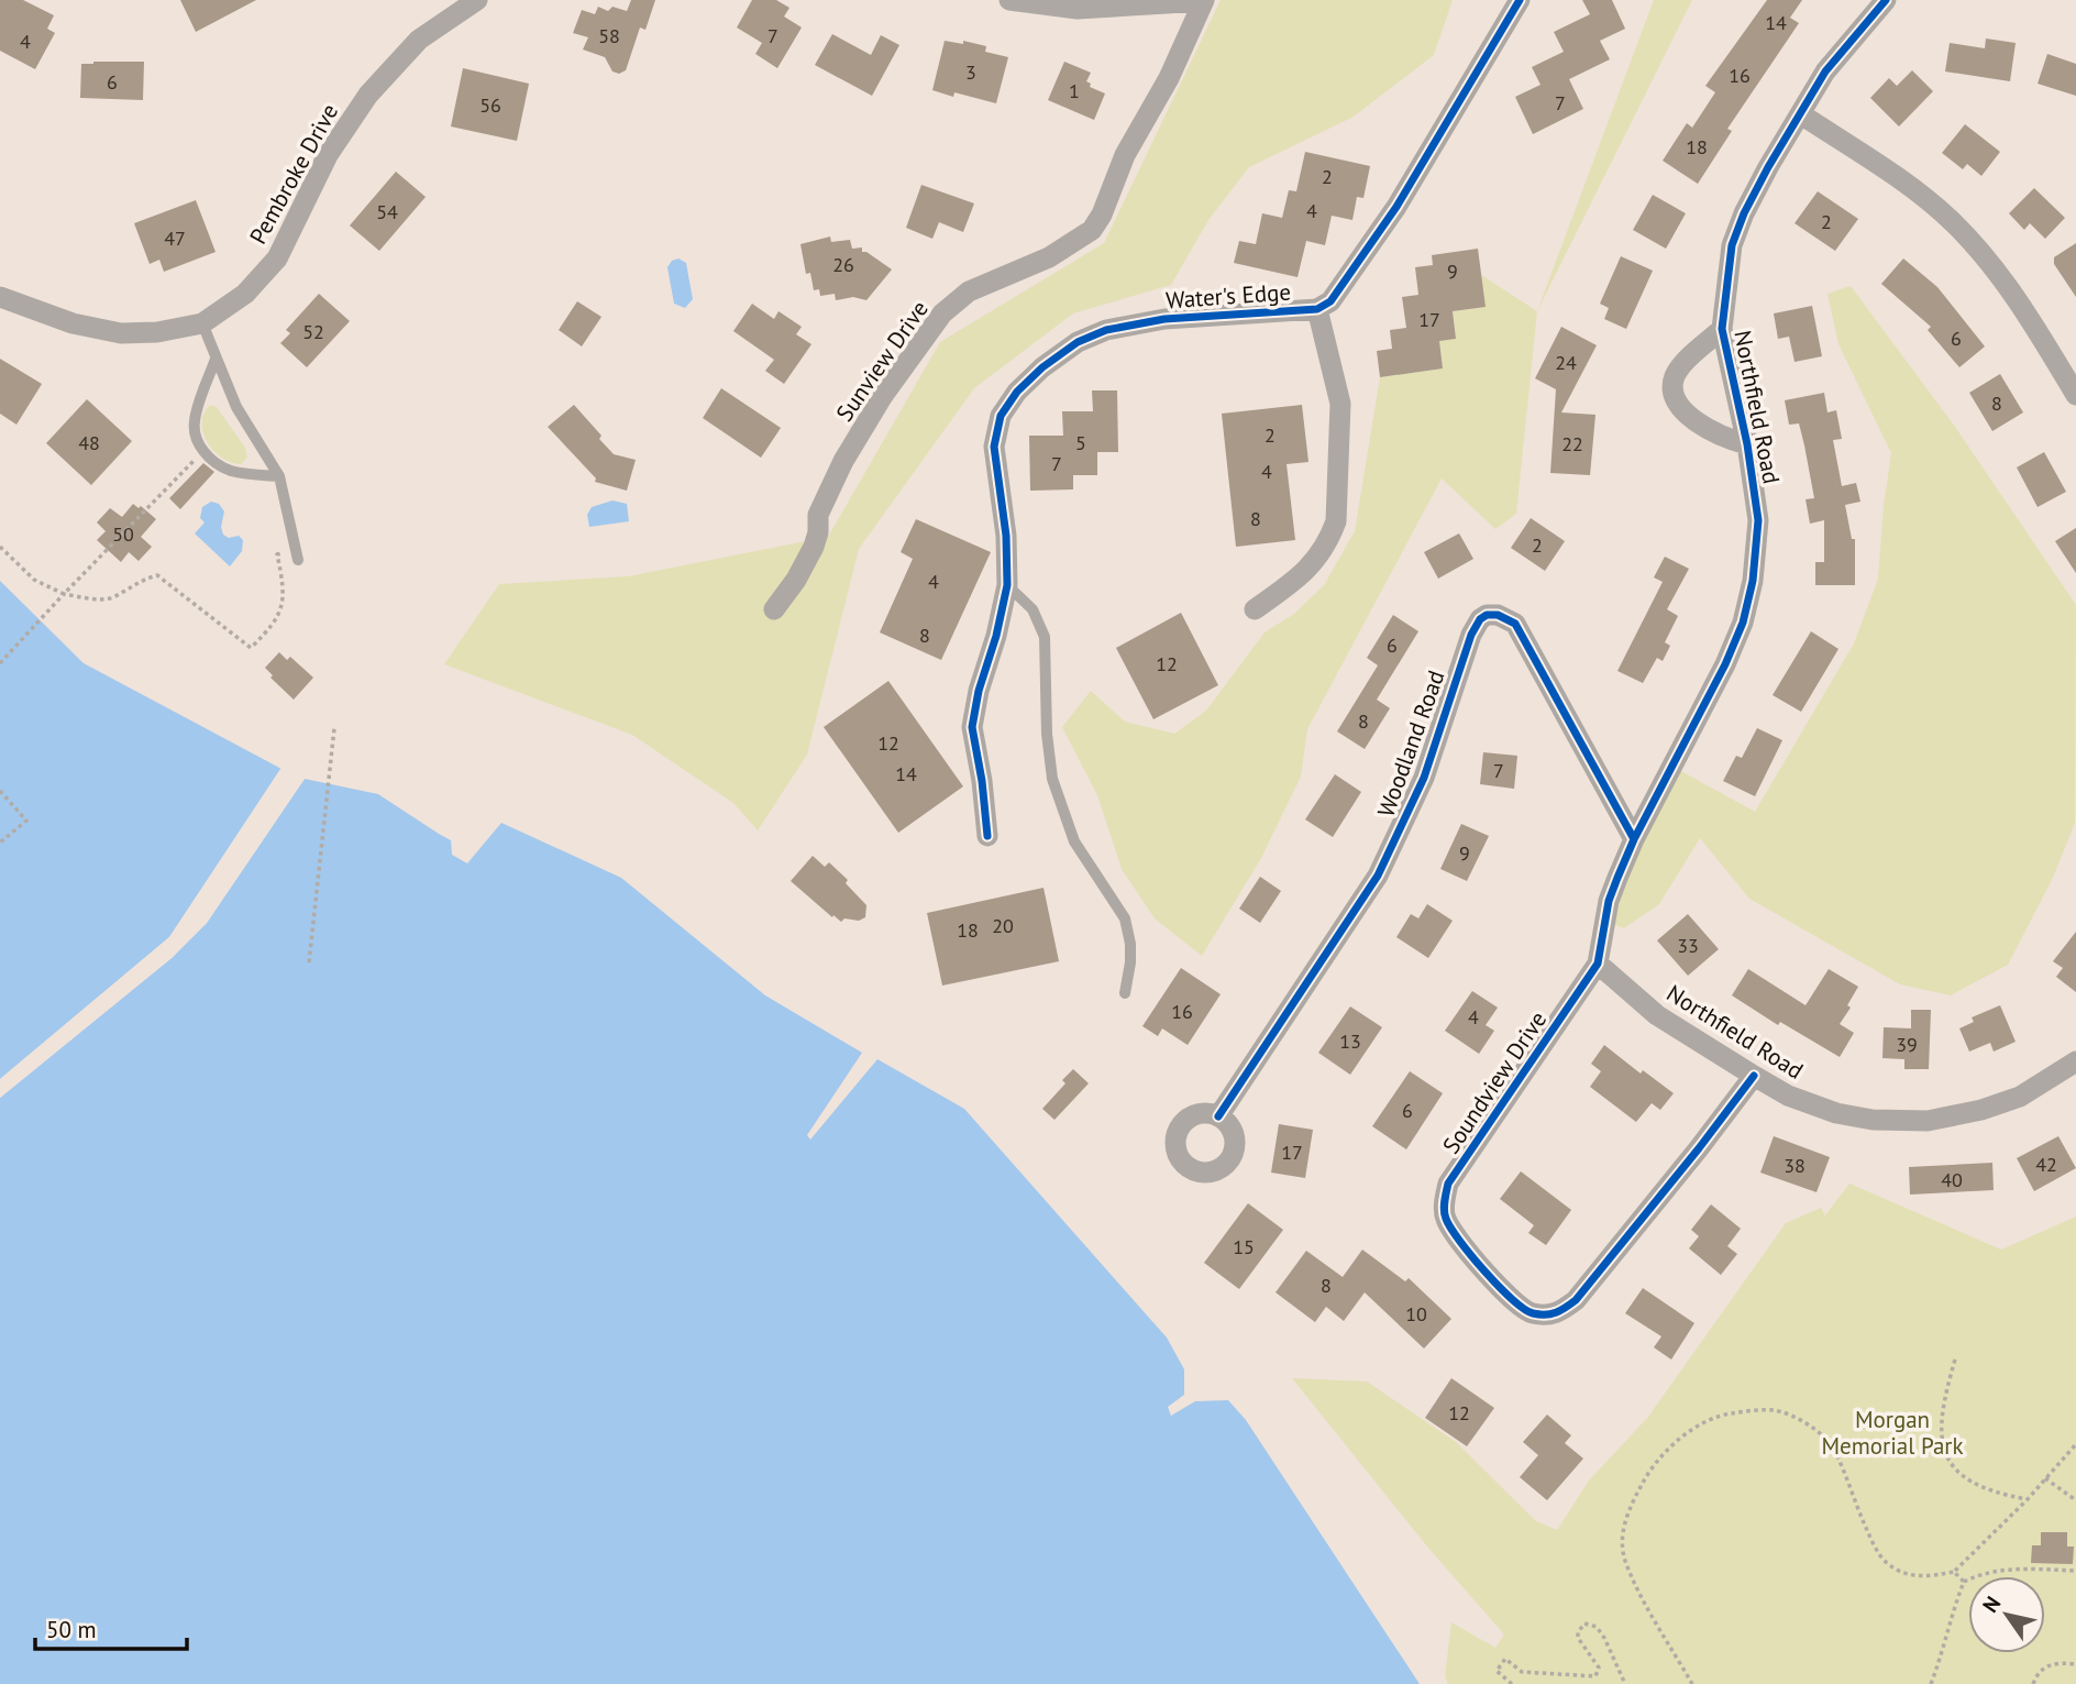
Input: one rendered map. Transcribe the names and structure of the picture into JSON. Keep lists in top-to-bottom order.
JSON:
{
  "streets": {
    "street": [
      "Pembroke Drive",
      "Water's Edge",
      "Sunview Drive",
      "Northfield Road",
      "Woodland Road",
      "Soundview Drive"
    ]
  },
  "crossings": [
    ["Northfield Road", "Woodland Road"],
    ["Northfield Road", "Soundview Drive"],
    ["Woodland Road", "Soundview Drive"]
  ],
  "parks": ["Morgan Memorial Park"],
  "house_numbers": [
    "14",
    "58",
    "7",
    "4",
    "3",
    "16",
    "6",
    "1",
    "7",
    "56",
    "18",
    "2",
    "4",
    "54",
    "2",
    "47",
    "26",
    "9",
    "17",
    "52",
    "6",
    "24",
    "8",
    "2",
    "48",
    "5",
    "22",
    "7",
    "4",
    "8",
    "50",
    "2",
    "4",
    "8",
    "6",
    "12",
    "8",
    "12",
    "7",
    "14",
    "9",
    "20",
    "18",
    "33",
    "16",
    "4",
    "13",
    "39",
    "6",
    "17",
    "42",
    "38",
    "40",
    "15",
    "8",
    "10",
    "12"
  ],
  "scale_bar": "50 m",
  "north": "top left"
}
